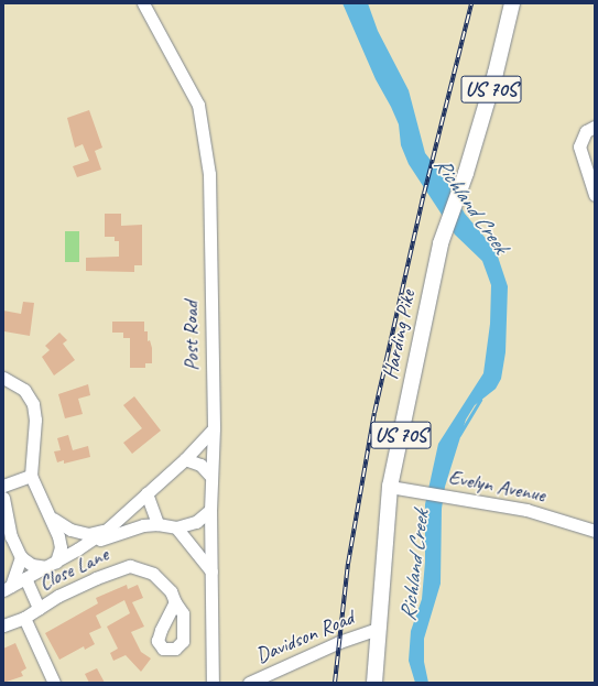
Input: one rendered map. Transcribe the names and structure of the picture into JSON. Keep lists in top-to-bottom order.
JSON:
{
  "streets": {
    "main road": ["US 70S", "Harding Pike"],
    "street": [
      "Post Road",
      "Evelyn Avenue",
      "Close Lane",
      "Davidson Road"
    ]
  },
  "crossings": [
    ["Harding Pike", "Evelyn Avenue"],
    ["Harding Pike", "Davidson Road"]
  ],
  "water": ["Richland Creek"]
}
